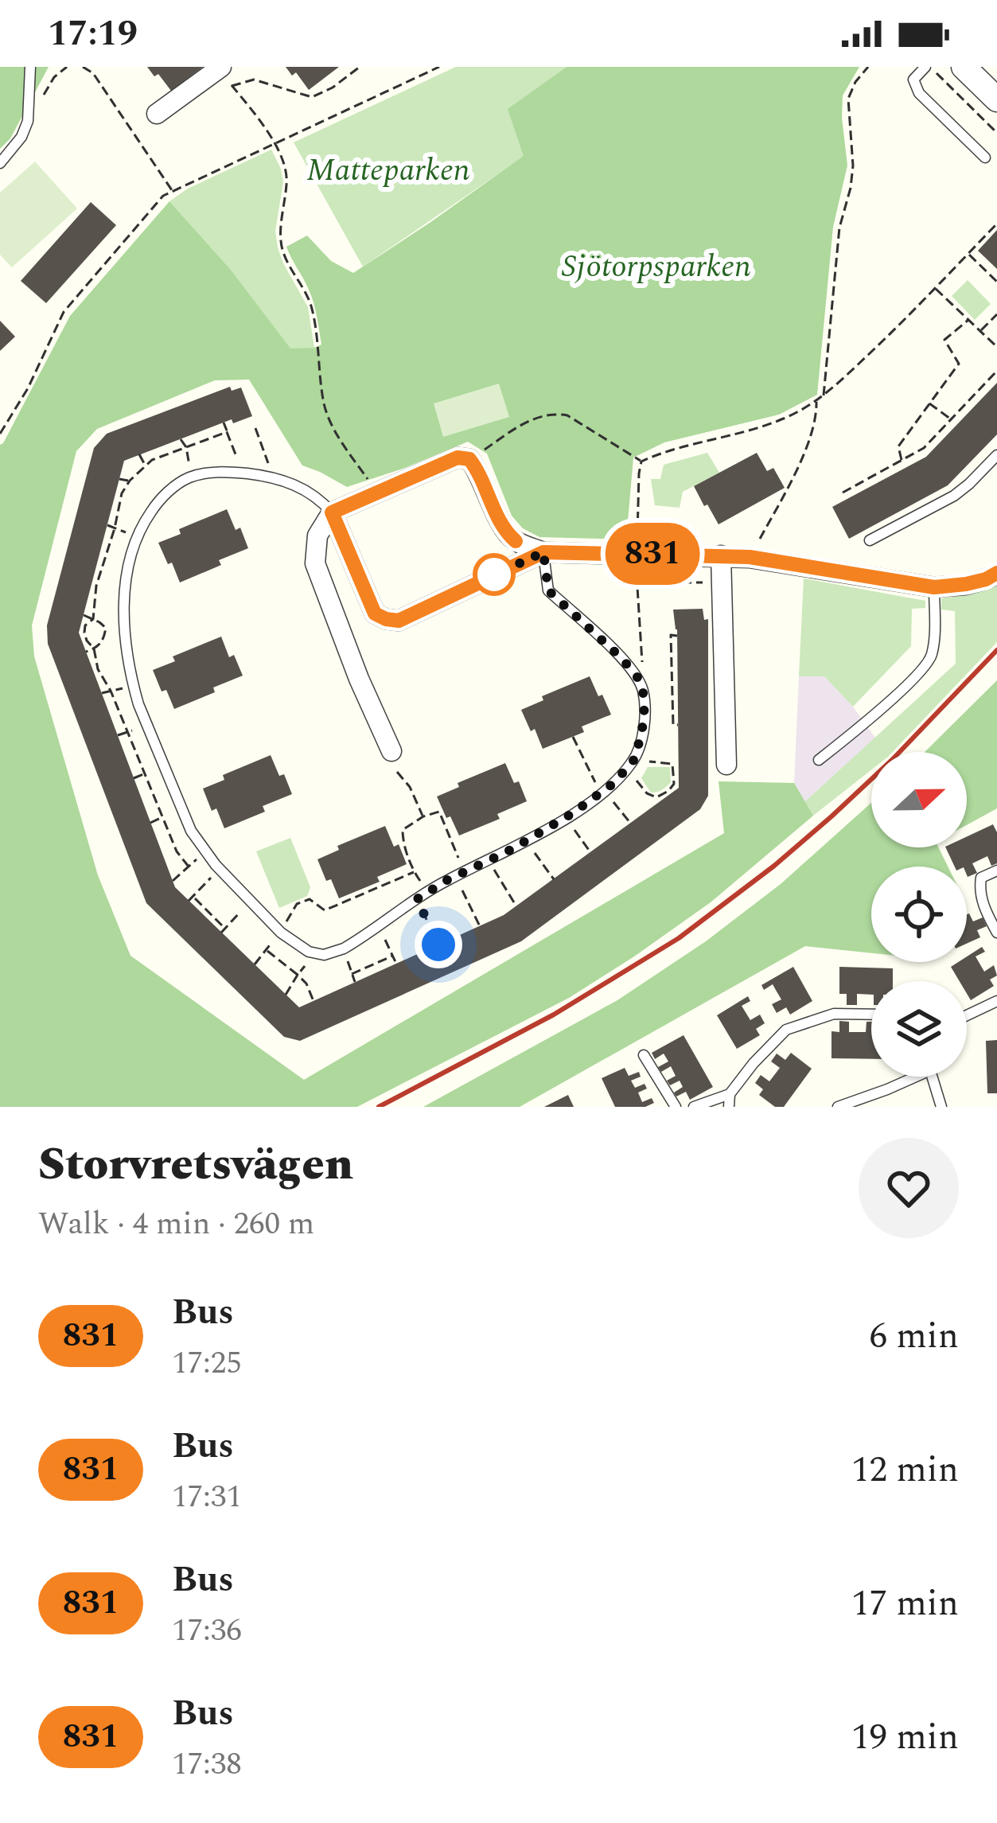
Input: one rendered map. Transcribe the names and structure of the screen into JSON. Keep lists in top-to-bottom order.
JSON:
{
  "parks": ["Matteparken", "Sjötorpsparken"],
  "lines": ["bus line 831"],
  "north": "right",
  "page": {
    "status": "17:19",
    "on_map": "831",
    "heading": ["Storvretsvägen", "Walk · 4 min · 260 m"],
    "list": [
      {
        "mark": "831",
        "name": "Bus",
        "note": "17:25",
        "value": "6 min"
      },
      {
        "mark": "831",
        "name": "Bus",
        "note": "17:31",
        "value": "12 min"
      },
      {
        "mark": "831",
        "name": "Bus",
        "note": "17:36",
        "value": "17 min"
      },
      {
        "mark": "831",
        "name": "Bus",
        "note": "17:38",
        "value": "19 min"
      }
    ]
  }
}
